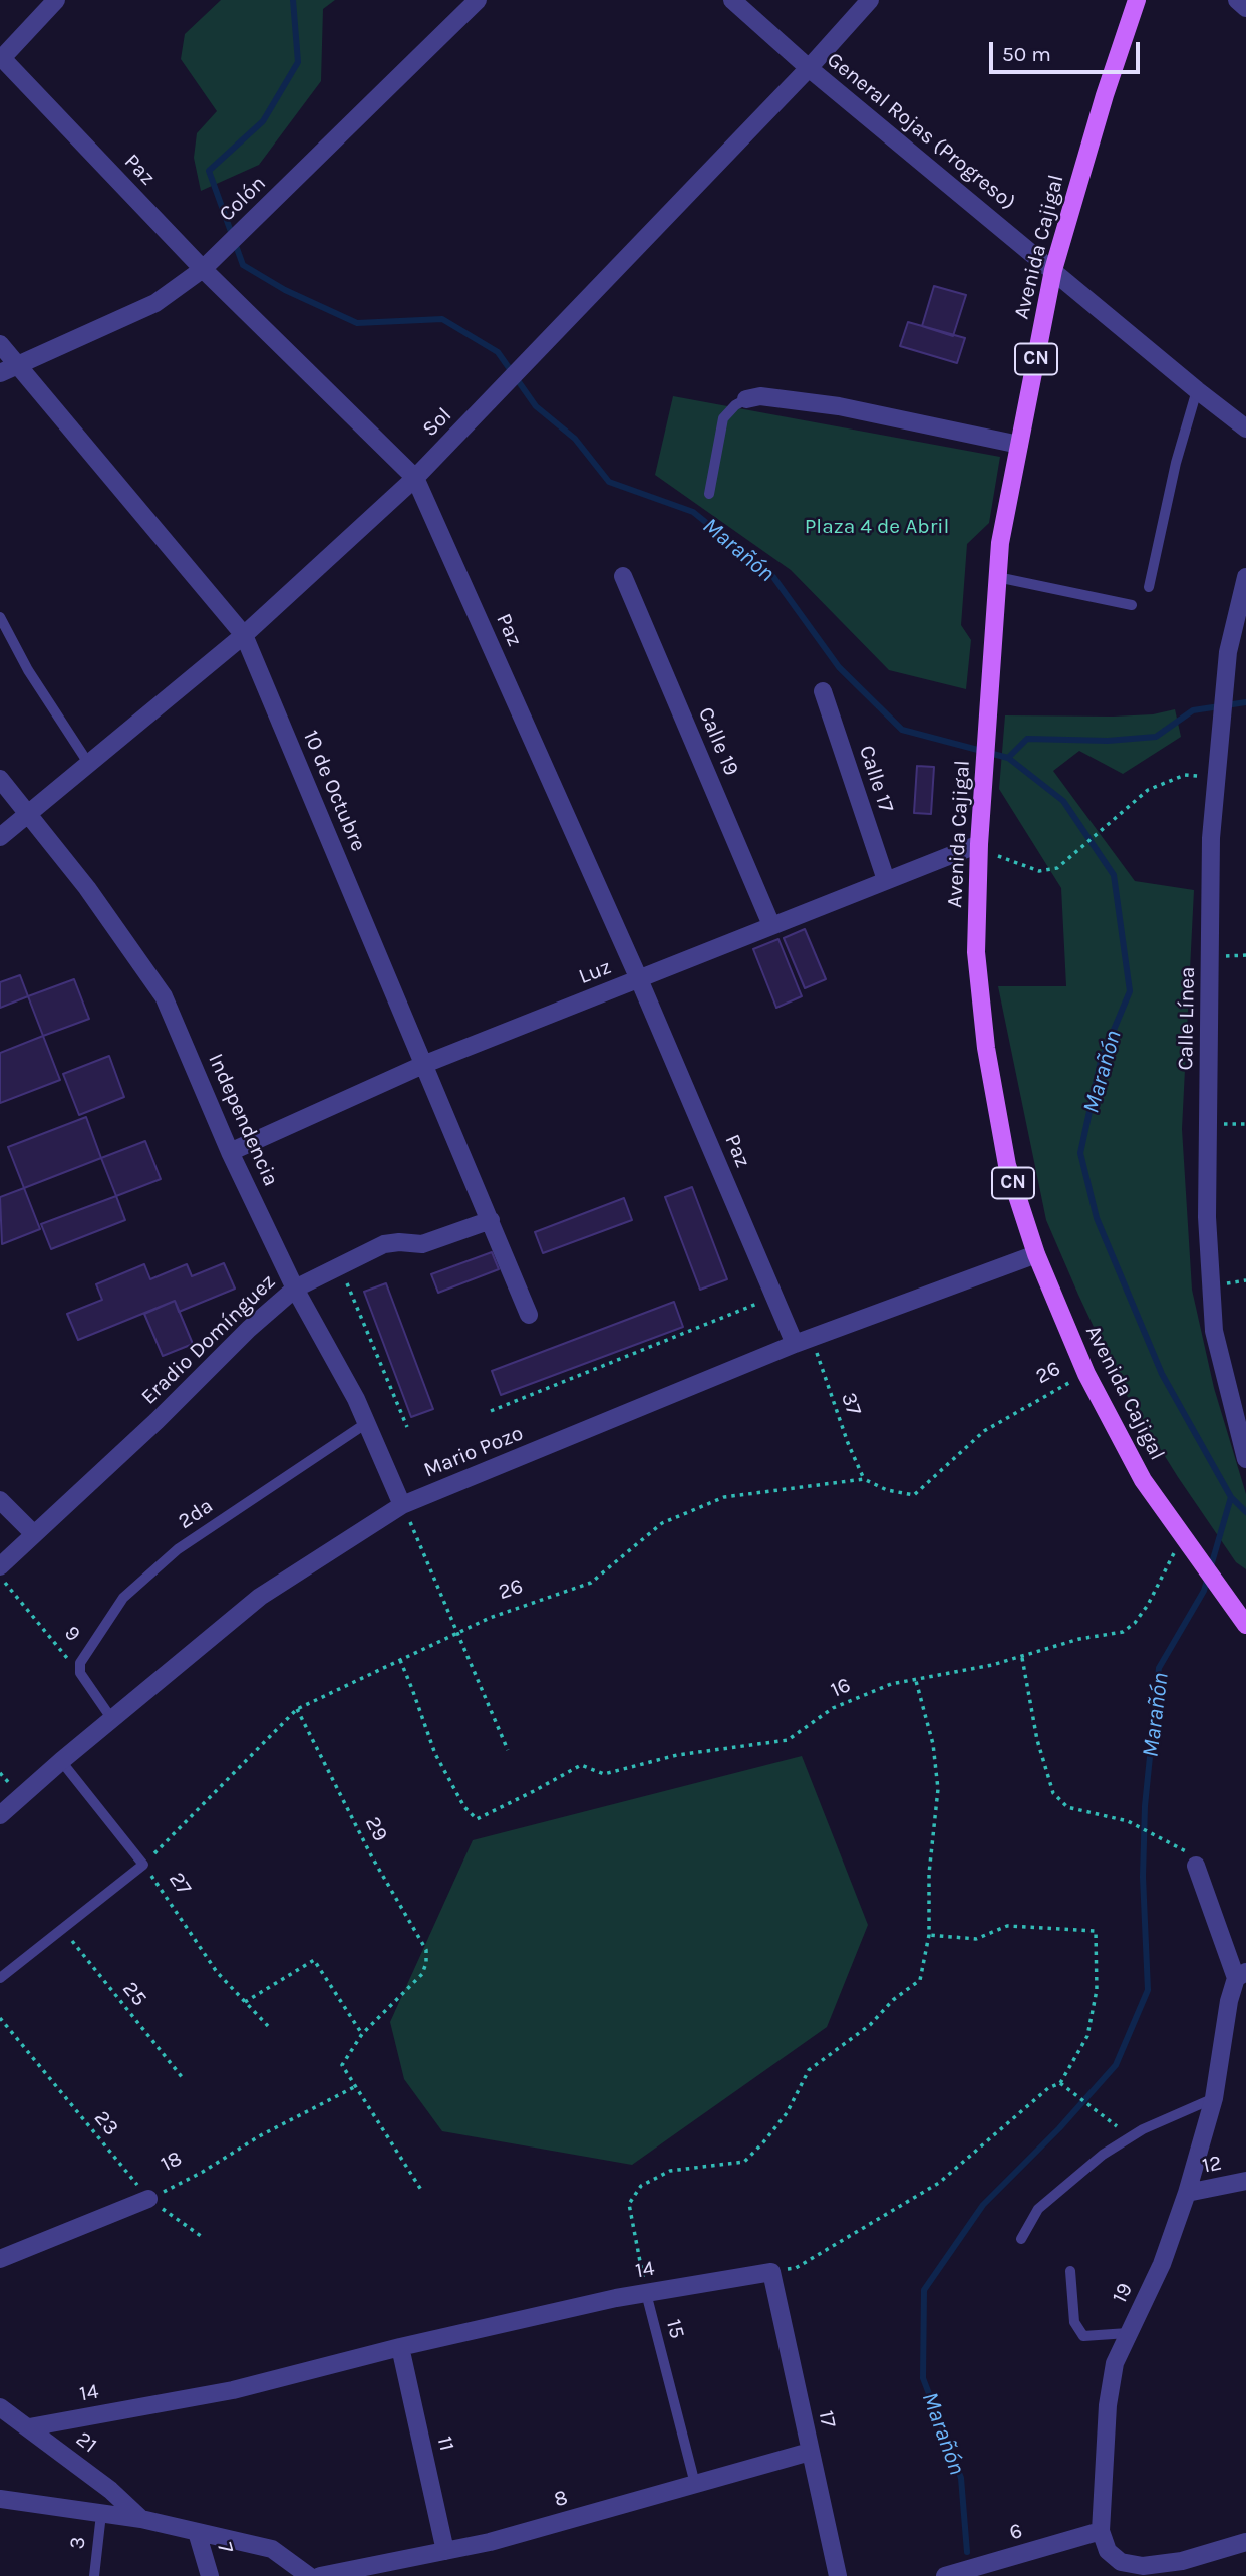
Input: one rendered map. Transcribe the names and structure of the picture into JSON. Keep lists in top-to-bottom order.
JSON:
{
  "streets": {
    "main road": ["Avenida Cajigal", "CN"],
    "street": [
      "General Rojas (Progreso)",
      "Paz",
      "Colón",
      "Sol",
      "Calle 19",
      "Calle 17",
      "10 de Octubre",
      "Luz",
      "Calle Línea",
      "Independencia",
      "Eradio Domínguez",
      "Mario Pozo",
      "18",
      "12",
      "14",
      "19",
      "17",
      "21",
      "11",
      "8",
      "6",
      "7"
    ],
    "lane": [
      "2da",
      "9",
      "27",
      "15",
      "3"
    ],
    "path": [
      "26",
      "37",
      "16",
      "29",
      "25",
      "23"
    ]
  },
  "crossings": [
    ["General Rojas (Progreso)", "Avenida Cajigal"],
    ["General Rojas (Progreso)", "Sol"],
    ["Paz", "Colón"],
    ["Paz", "Sol"],
    ["Paz", "Luz"],
    ["Paz", "Mario Pozo"],
    ["Colón", "10 de Octubre"],
    ["Avenida Cajigal", "Luz"],
    ["Avenida Cajigal", "26"],
    ["Avenida Cajigal", "Mario Pozo"],
    ["Avenida Cajigal", "16"],
    ["Sol", "10 de Octubre"],
    ["Sol", "Independencia"],
    ["Calle 19", "Luz"],
    ["Calle 17", "Luz"],
    ["10 de Octubre", "Luz"],
    ["10 de Octubre", "Eradio Domínguez"],
    ["Luz", "Independencia"],
    ["Independencia", "Eradio Domínguez"],
    ["Independencia", "Mario Pozo"],
    ["Independencia", "2da"],
    ["26", "37"],
    ["26", "16"],
    ["26", "29"],
    ["26", "27"],
    ["37", "Mario Pozo"],
    ["Mario Pozo", "9"],
    ["Mario Pozo", "27"],
    ["2da", "9"],
    ["23", "18"],
    ["12", "19"],
    ["14", "15"],
    ["14", "17"],
    ["14", "21"],
    ["14", "11"],
    ["19", "6"],
    ["15", "8"],
    ["17", "8"],
    ["11", "8"]
  ],
  "water": ["Marañón"],
  "parks": ["Plaza 4 de Abril"],
  "scale_bar": "50 m"
}
